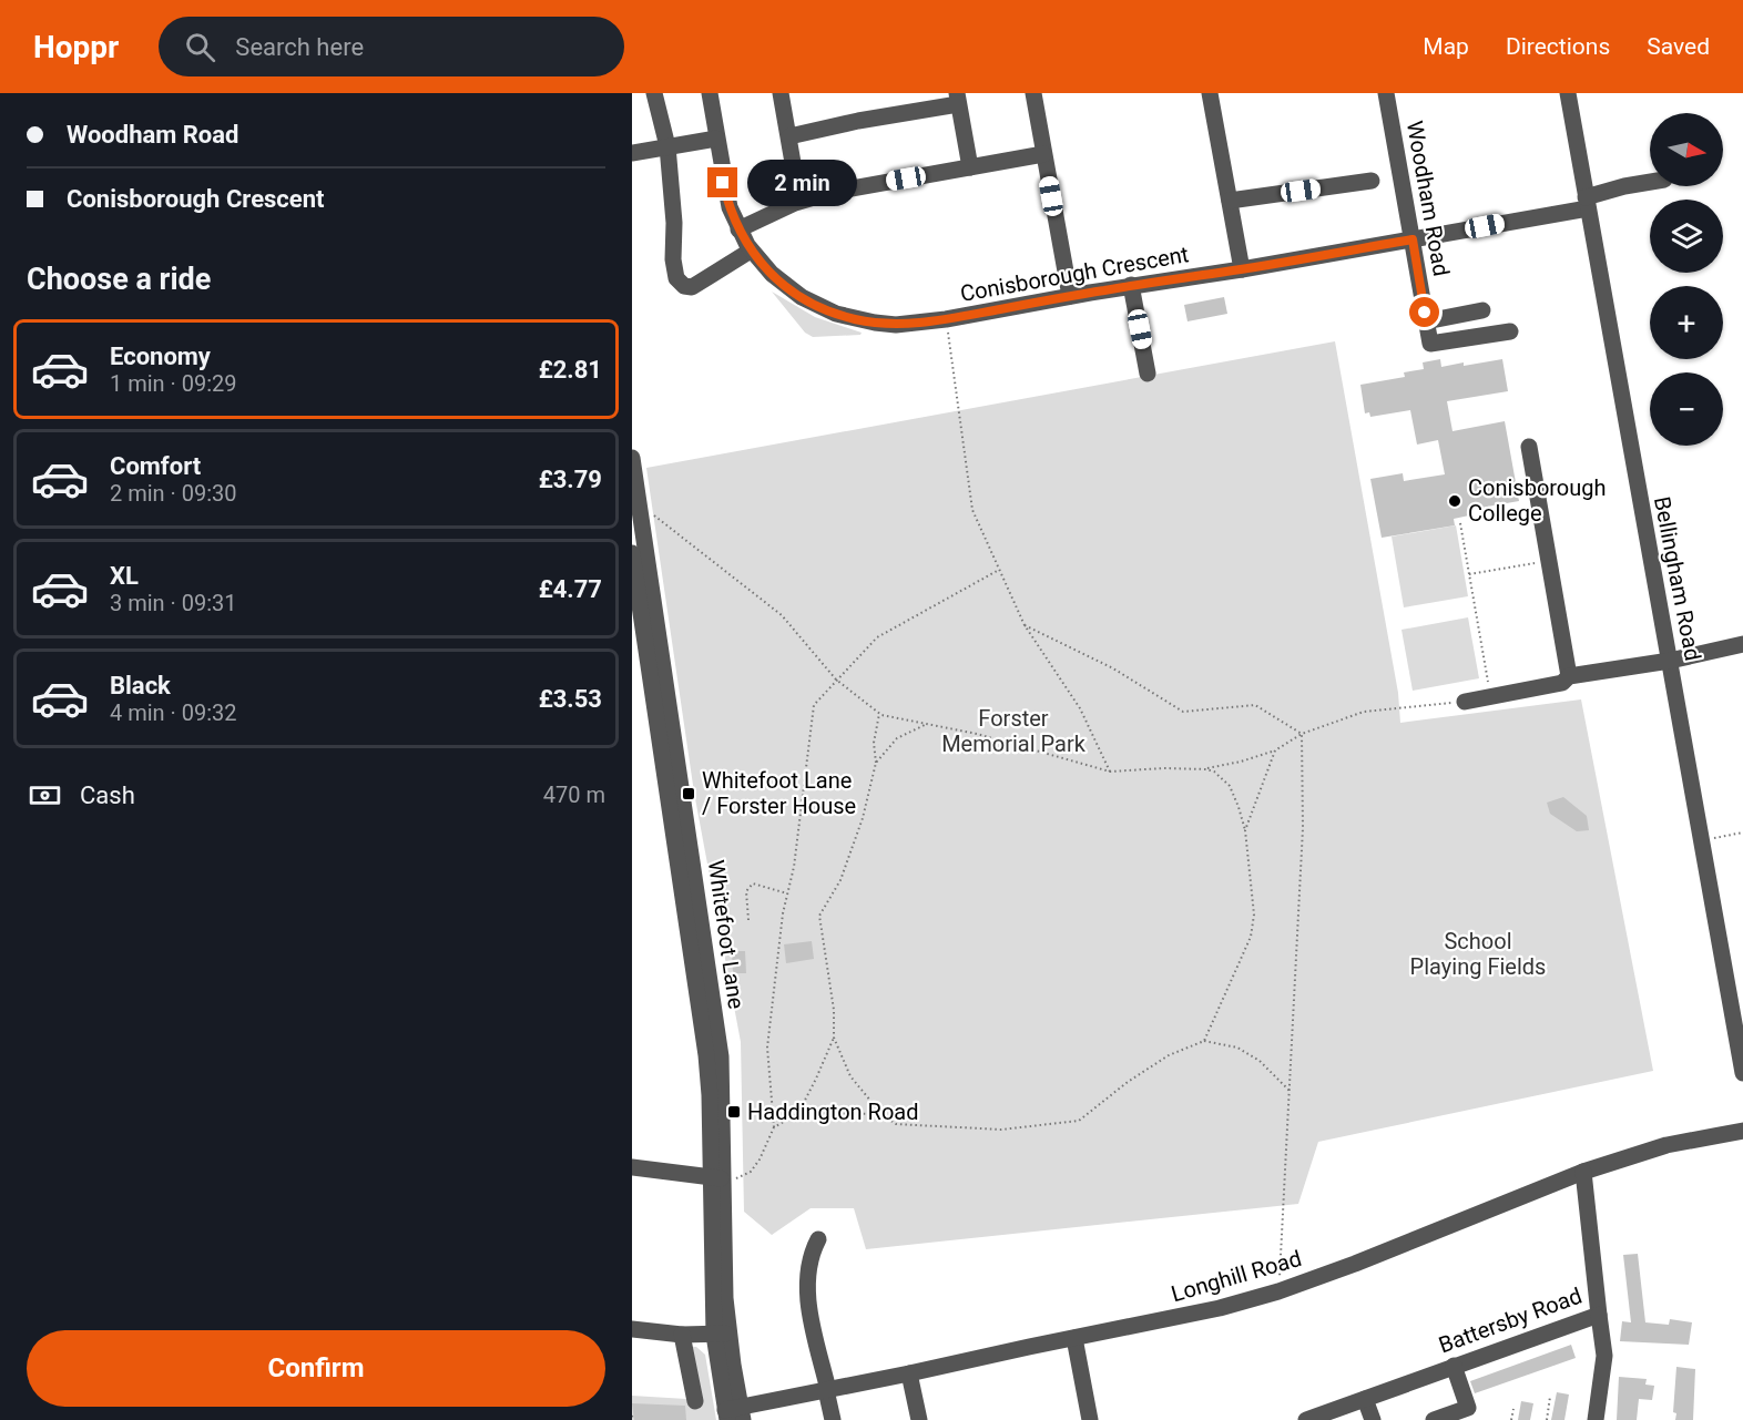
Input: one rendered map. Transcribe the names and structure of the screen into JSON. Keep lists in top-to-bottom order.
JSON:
{
  "streets": {
    "street": [
      "Woodham Road",
      "Conisborough Crescent",
      "Bellingham Road",
      "Whitefoot Lane",
      "Longhill Road",
      "Battersby Road"
    ]
  },
  "crossings": [
    ["Woodham Road", "Conisborough Crescent"],
    ["Conisborough Crescent", "Bellingham Road"],
    ["Whitefoot Lane", "Longhill Road"],
    ["Longhill Road", "Battersby Road"]
  ],
  "parks": ["Forster Memorial Park", "School Playing Fields"],
  "places": {
    "other": ["Conisborough College"],
    "transit": ["Whitefoot Lane / Forster House", "Haddington Road"]
  },
  "north": "right",
  "page": {
    "header": "Hoppr",
    "search": "Search here",
    "nav": ["Map", "Directions", "Saved"],
    "banner": ["Woodham Road", "Conisborough Crescent"],
    "map_buttons": ["+", "−"],
    "bubble": "2 min",
    "heading": "Choose a ride",
    "list": [
      {
        "name": "Economy",
        "note": "1 min · 09:29",
        "value": "£2.81"
      },
      {
        "name": "Comfort",
        "note": "2 min · 09:30",
        "value": "£3.79"
      },
      {
        "name": "XL",
        "note": "3 min · 09:31",
        "value": "£4.77"
      },
      {
        "name": "Black",
        "note": "4 min · 09:32",
        "value": "£3.53"
      }
    ],
    "pay": ["Cash", "470 m"],
    "buttons": "Confirm"
  }
}
